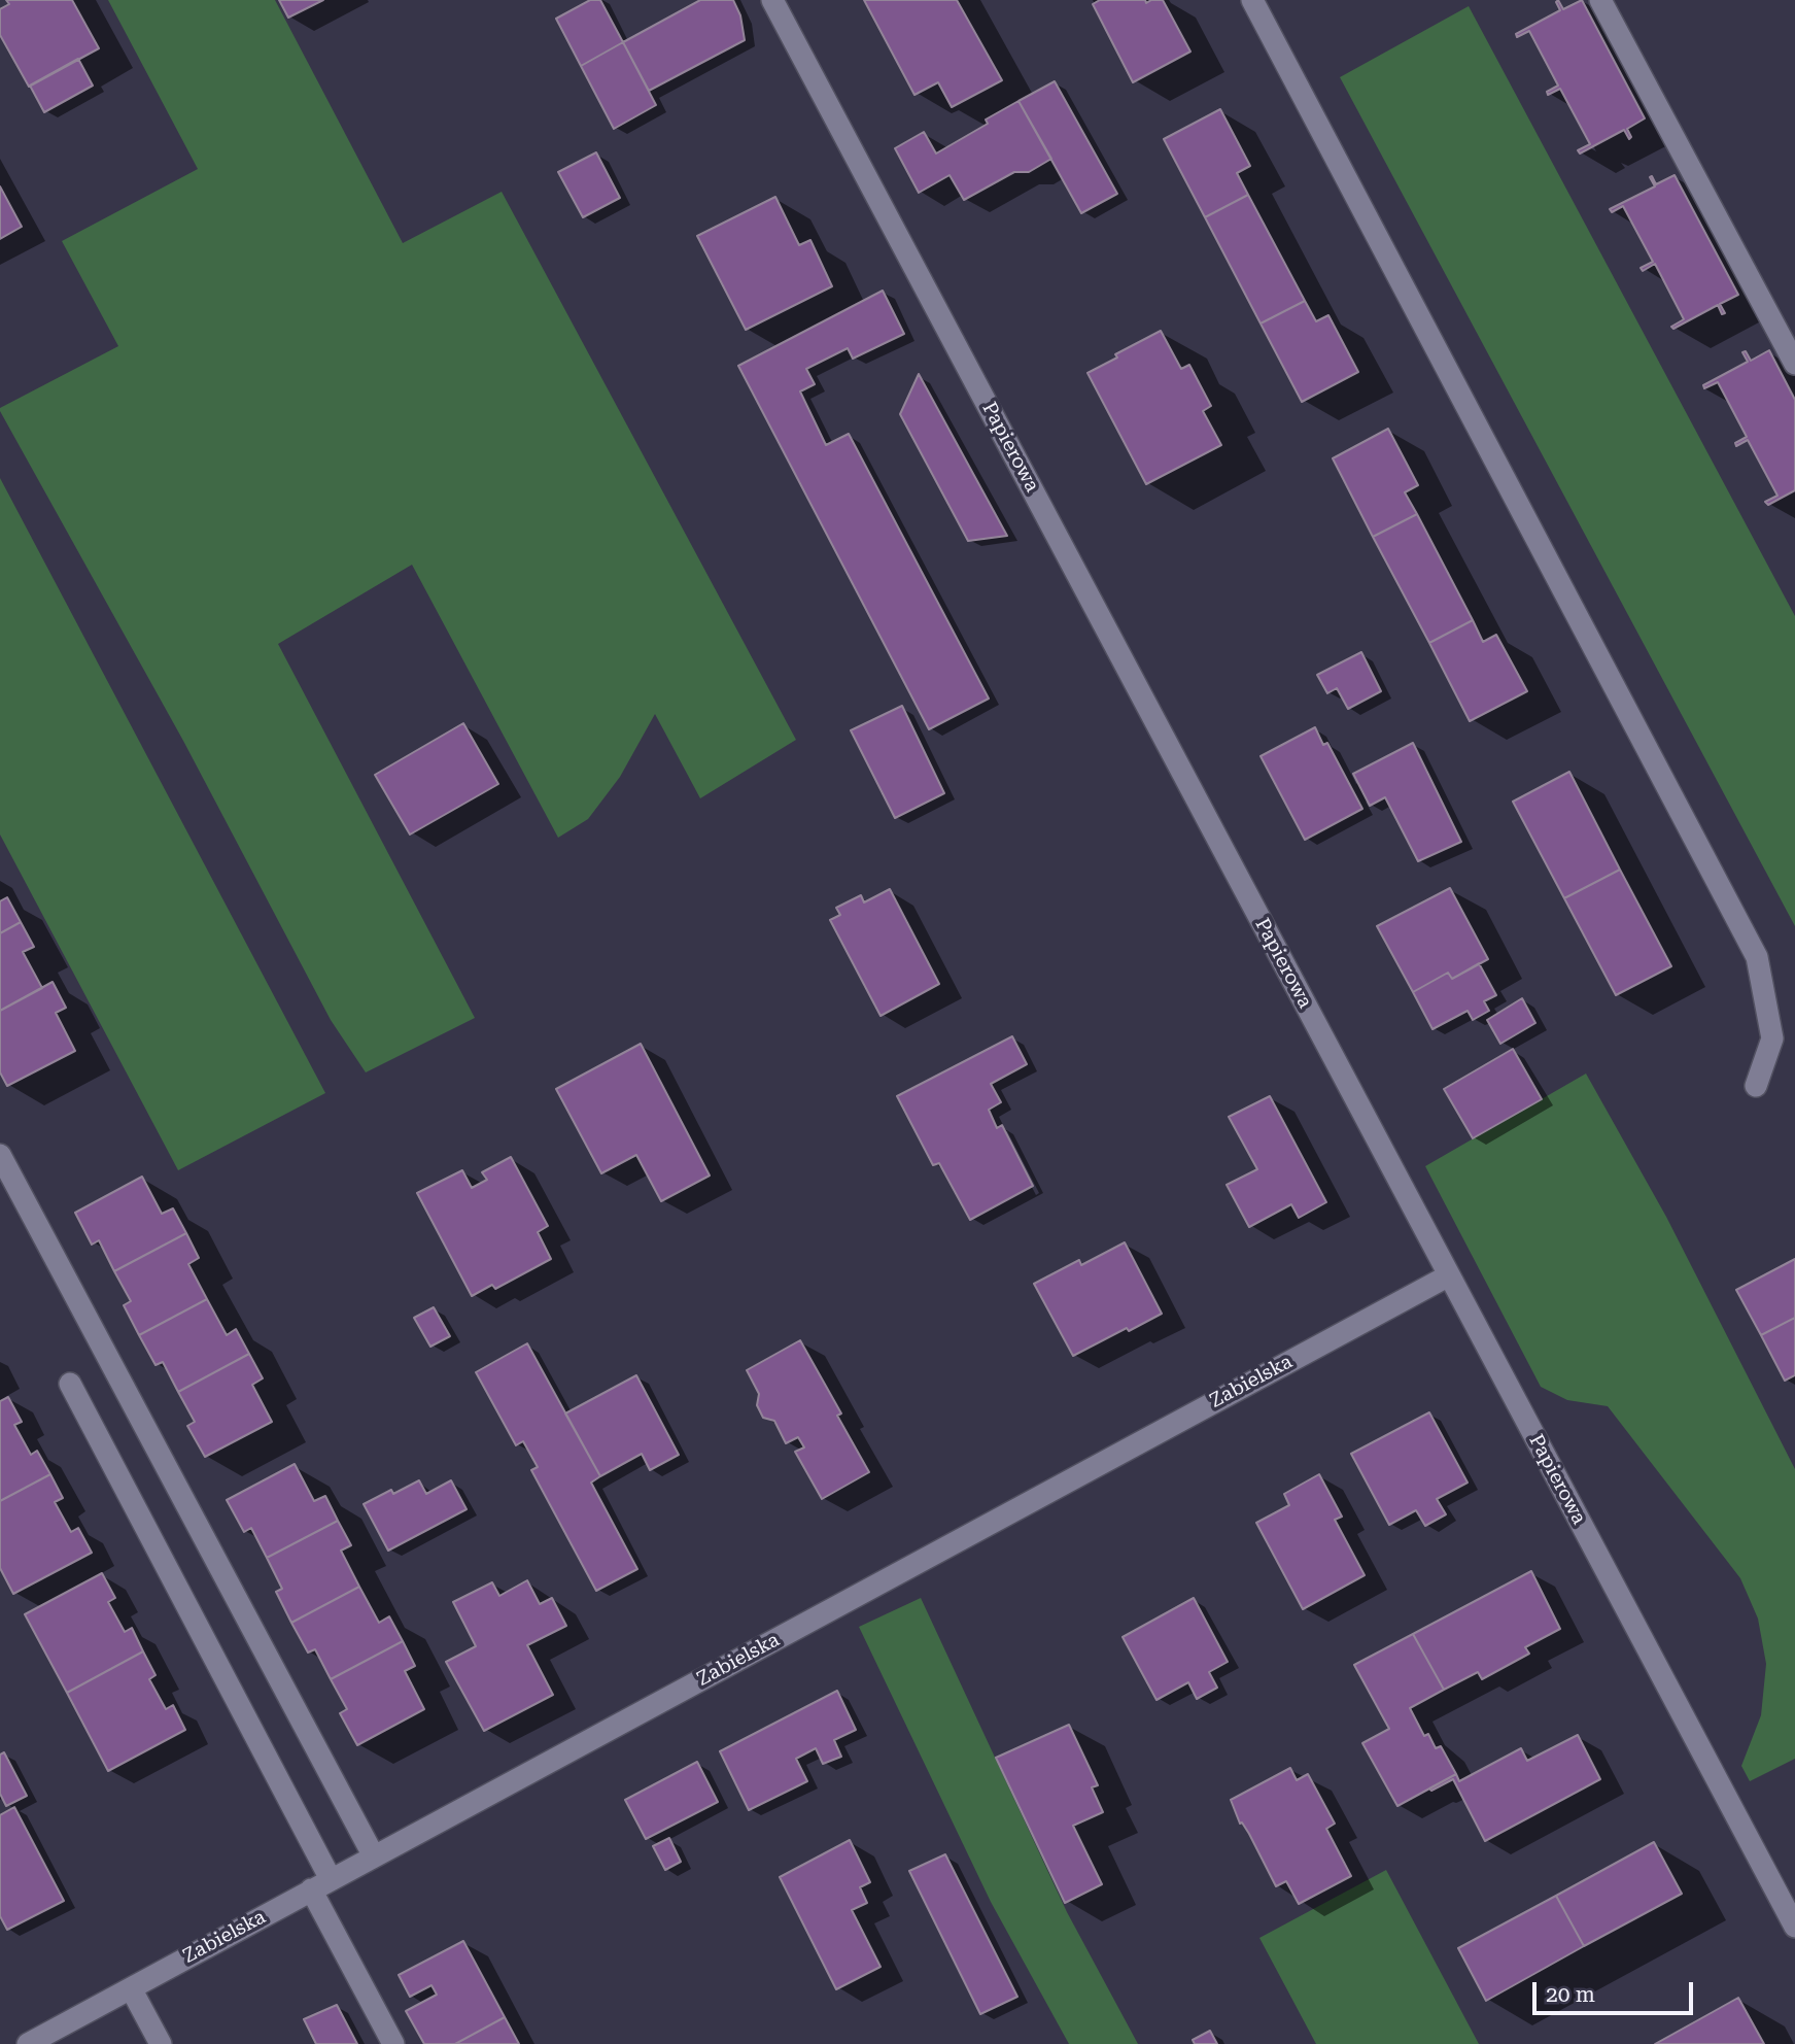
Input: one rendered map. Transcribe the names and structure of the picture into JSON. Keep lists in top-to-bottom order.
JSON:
{
  "streets": {
    "street": ["Papierowa", "Zabielska"]
  },
  "crossings": [
    ["Papierowa", "Zabielska"]
  ],
  "scale_bar": "20 m"
}
